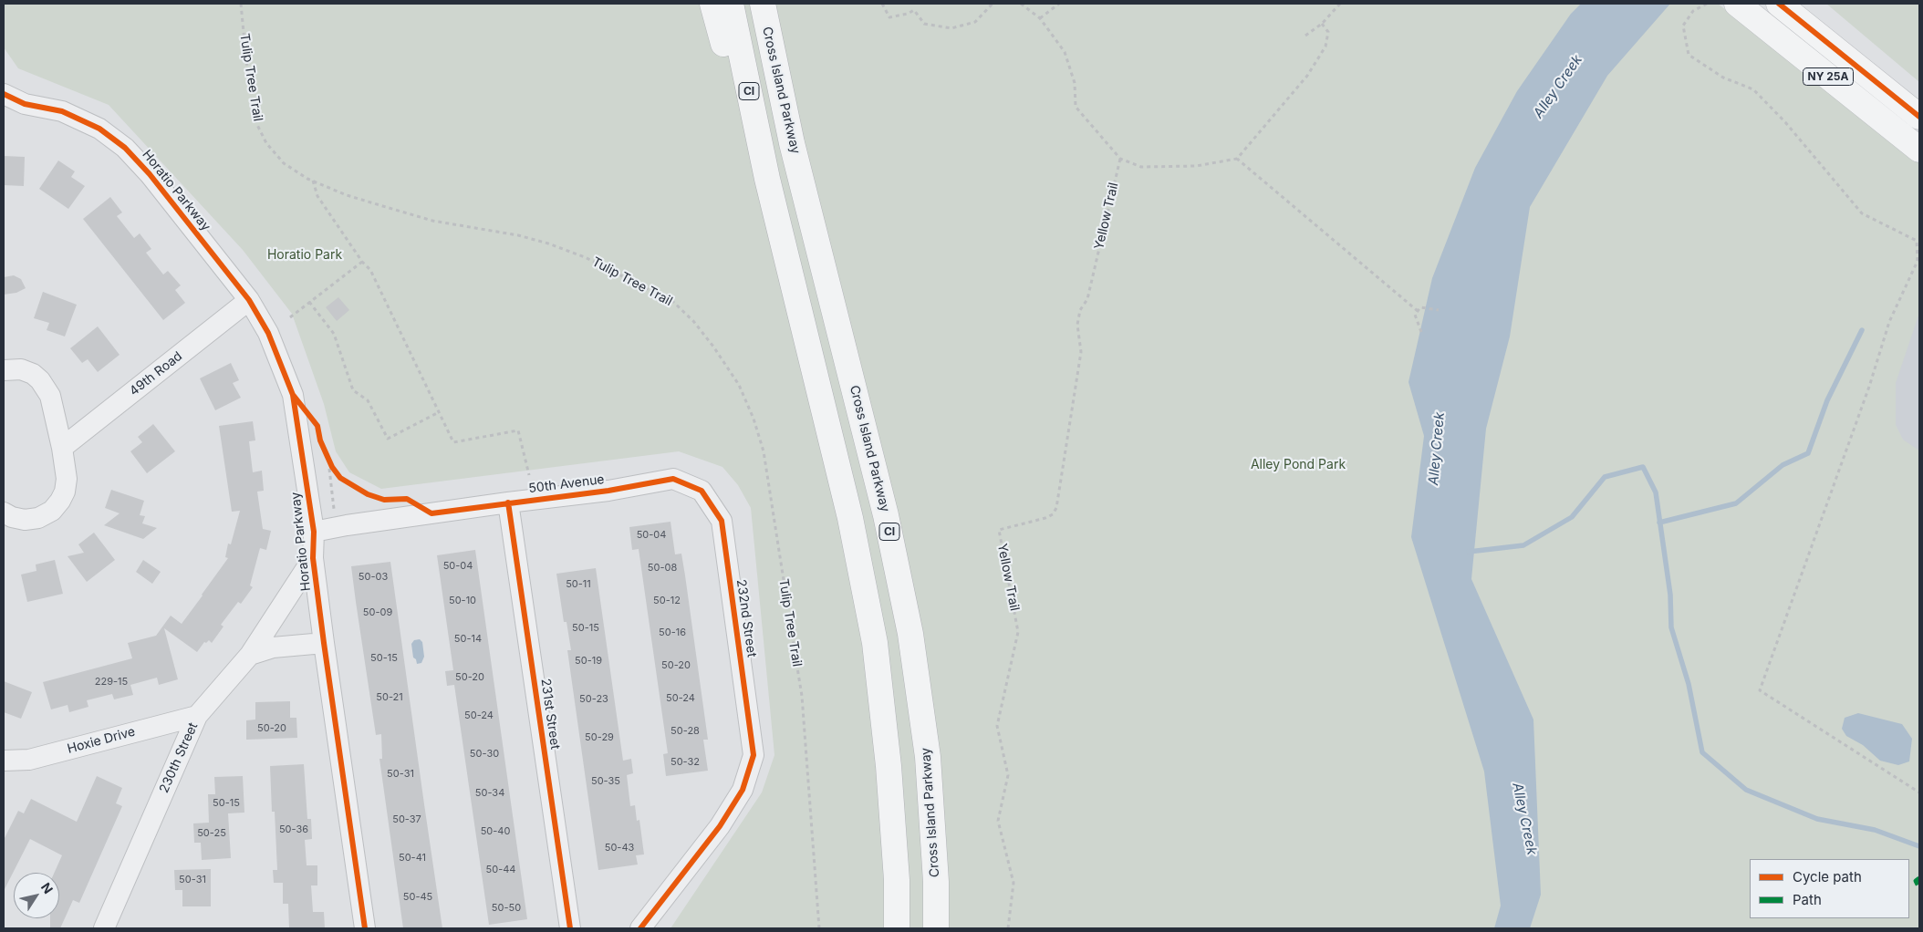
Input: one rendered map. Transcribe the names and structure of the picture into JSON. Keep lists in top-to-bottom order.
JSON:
{
  "streets": {
    "main road": ["NY 25A", "Cross Island Parkway", "CI"],
    "street": [
      "Horatio Parkway",
      "49th Road",
      "50th Avenue",
      "232nd Street",
      "231st Street",
      "Hoxie Drive",
      "230th Street"
    ],
    "path": ["Tulip Tree Trail", "Yellow Trail"]
  },
  "crossings": [
    ["Horatio Parkway", "49th Road"],
    ["Horatio Parkway", "50th Avenue"],
    ["Horatio Parkway", "230th Street"],
    ["50th Avenue", "232nd Street"],
    ["50th Avenue", "231st Street"],
    ["Hoxie Drive", "230th Street"]
  ],
  "water": ["Alley Creek"],
  "parks": ["Horatio Park", "Alley Pond Park"],
  "house_numbers": [
    "50-04",
    "50-04",
    "50-08",
    "50-03",
    "50-11",
    "50-10",
    "50-12",
    "50-09",
    "50-15",
    "50-16",
    "50-14",
    "50-15",
    "50-19",
    "50-20",
    "50-20",
    "229-15",
    "50-21",
    "50-24",
    "50-23",
    "50-24",
    "50-20",
    "50-28",
    "50-29",
    "50-30",
    "50-32",
    "50-31",
    "50-35",
    "50-34",
    "50-15",
    "50-37",
    "50-36",
    "50-40",
    "50-25",
    "50-43",
    "50-41",
    "50-44",
    "50-31",
    "50-45",
    "50-50"
  ],
  "legend": ["Cycle path", "Path"],
  "north": "top right"
}
